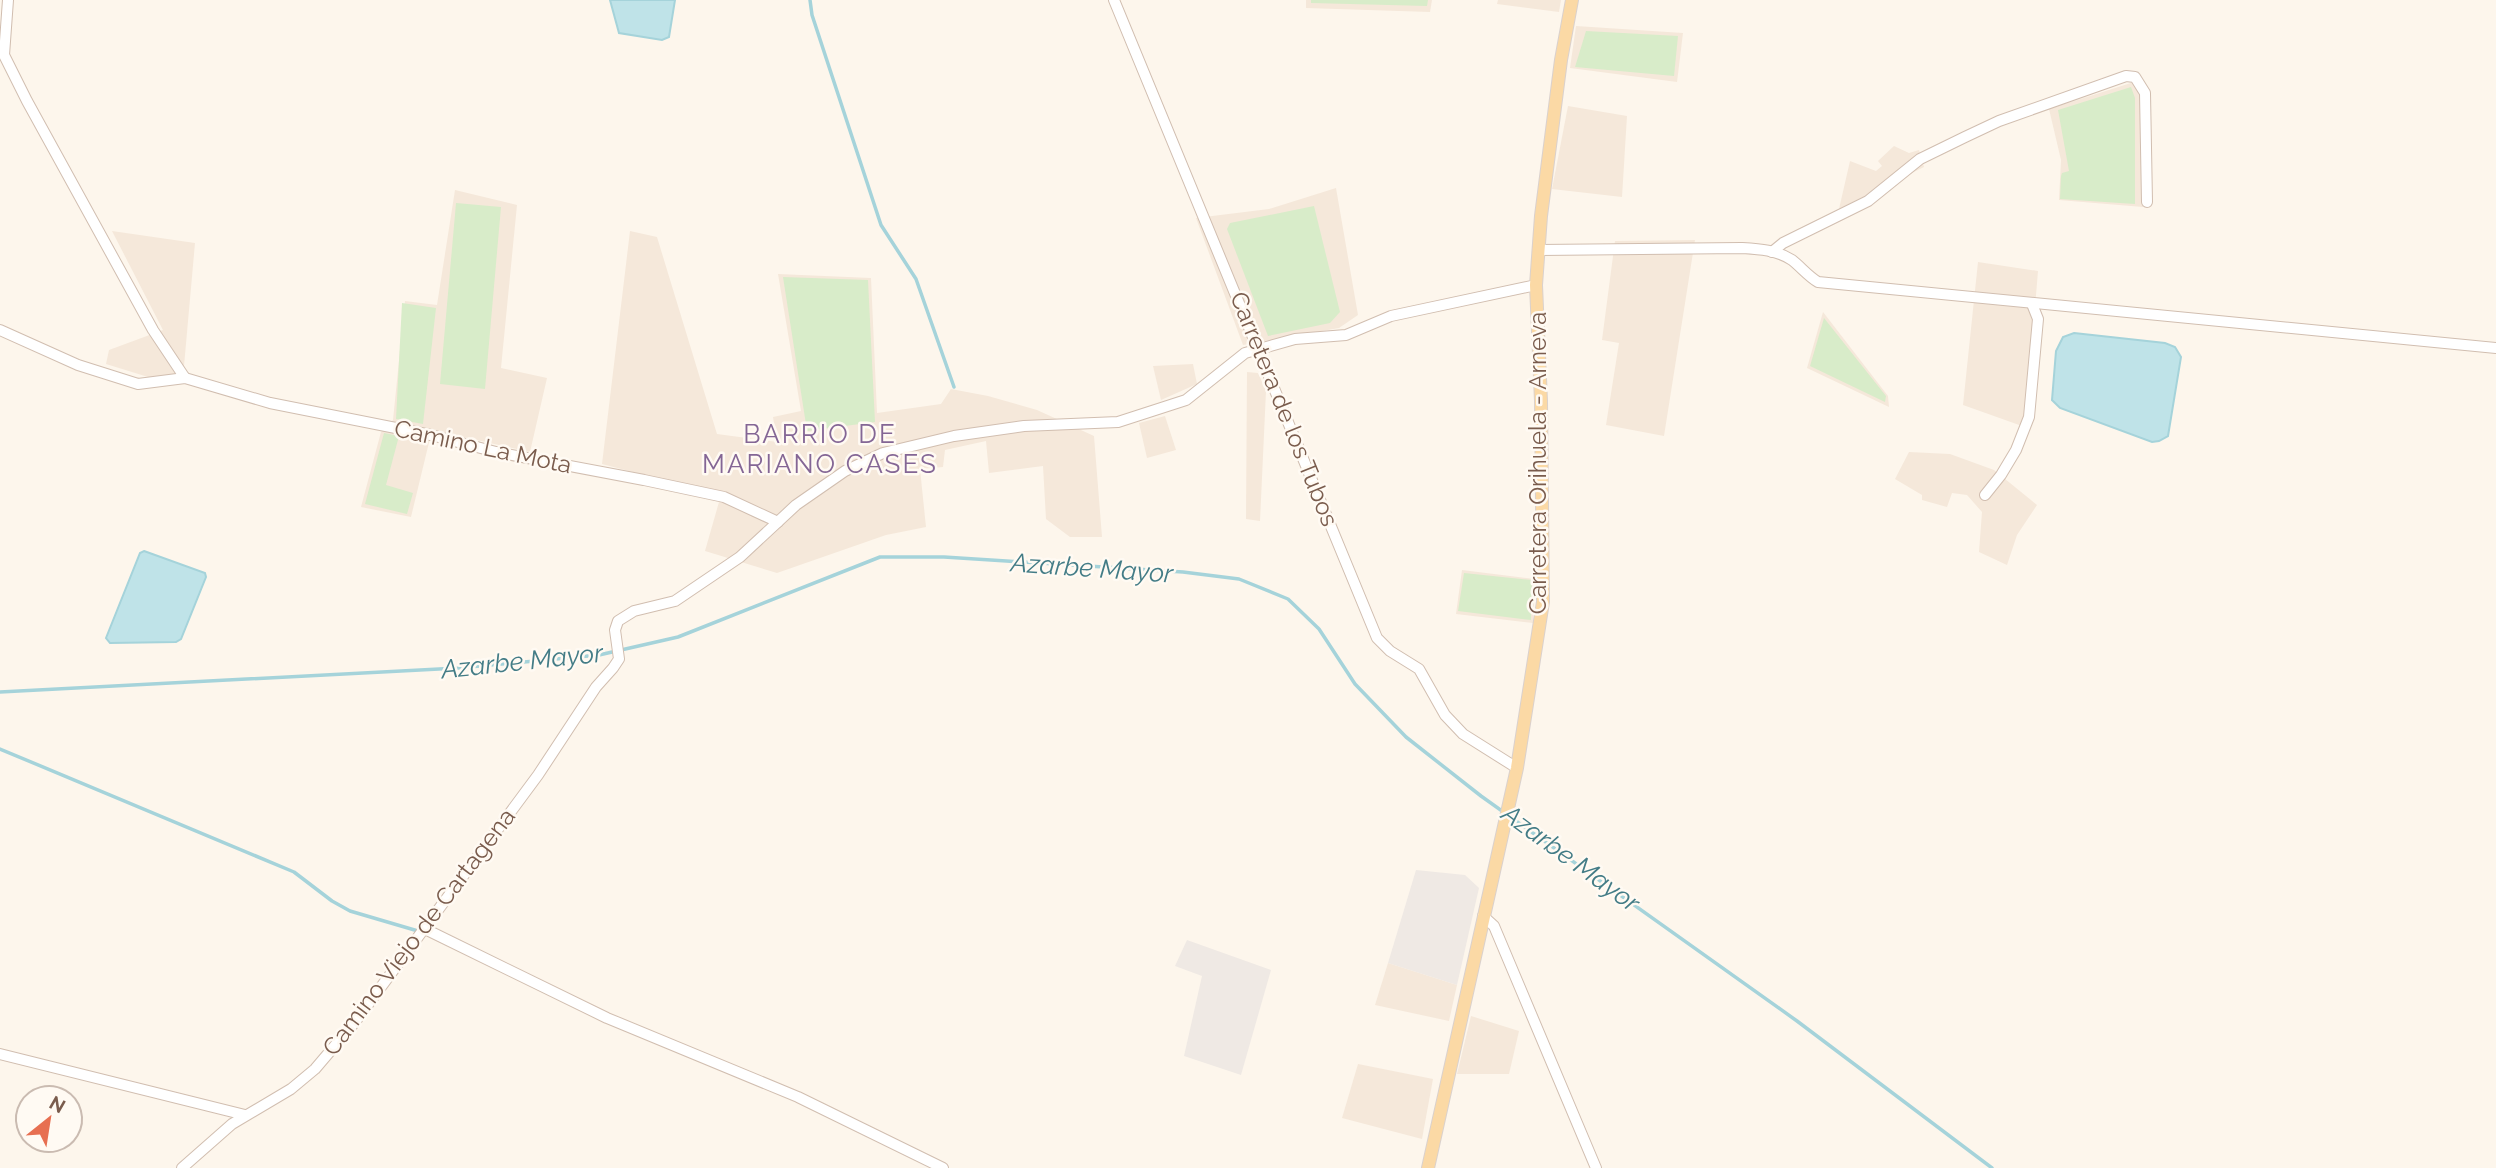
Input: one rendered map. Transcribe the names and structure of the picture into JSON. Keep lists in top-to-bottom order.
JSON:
{
  "streets": {
    "main road": ["Carretera Orihuela - Arneva"],
    "street": ["Carretera de los Tubos", "Camino La Mota", "Camino Viejo de Cartagena"]
  },
  "crossings": [
    ["Carretera de los Tubos", "Carretera Orihuela - Arneva"],
    ["Camino La Mota", "Camino Viejo de Cartagena"]
  ],
  "districts": ["BARRIO DE MARIANO CASES"],
  "water": ["Azarbe Mayor"],
  "north": "top right"
}
